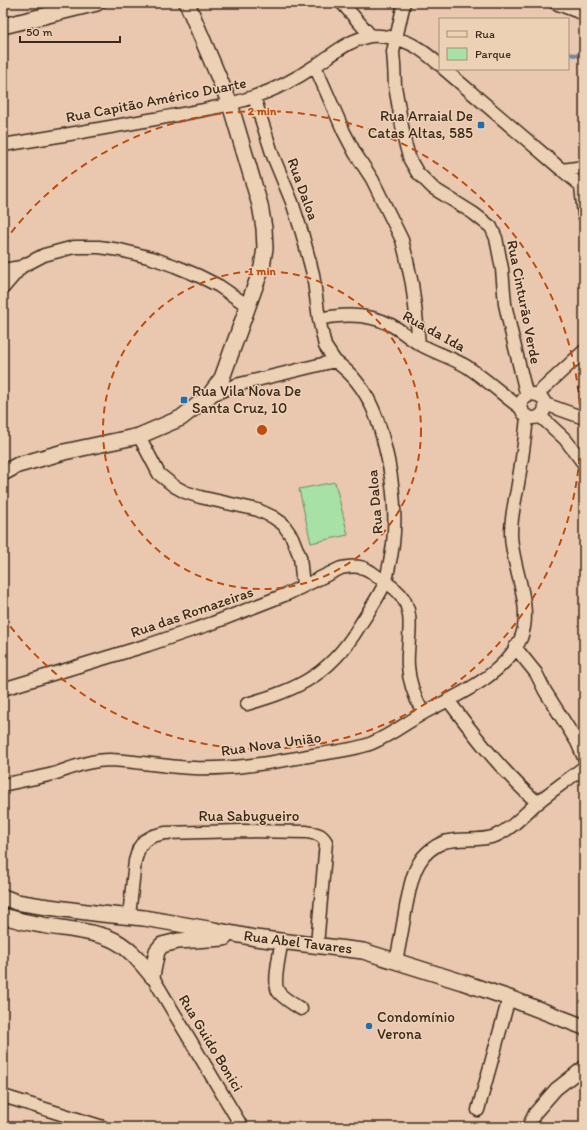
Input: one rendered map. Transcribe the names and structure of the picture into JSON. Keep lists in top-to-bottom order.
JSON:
{
  "streets": {
    "street": [
      "Rua Capitão Américo Duarte",
      "Rua Daloa",
      "Rua Cinturão Verde",
      "Rua da Ida",
      "Rua das Romazeiras",
      "Rua Nova União",
      "Rua Sabugueiro",
      "Rua Abel Tavares",
      "Rua Guido Bonici"
    ]
  },
  "crossings": [
    ["Rua Capitão Américo Duarte", "Rua Daloa"],
    ["Rua Capitão Américo Duarte", "Rua Cinturão Verde"],
    ["Rua Daloa", "Rua da Ida"],
    ["Rua Daloa", "Rua das Romazeiras"],
    ["Rua Cinturão Verde", "Rua da Ida"],
    ["Rua das Romazeiras", "Rua Nova União"],
    ["Rua Sabugueiro", "Rua Abel Tavares"]
  ],
  "places": {
    "transit": ["Rua Arraial De Catas Altas, 585", "Rua Vila Nova De Santa Cruz, 10"],
    "other": ["Condomínio Verona"]
  },
  "legend": ["Rua", "Parque"],
  "scale_bar": "50 m",
  "rings": ["2 min", "1 min"]
}
